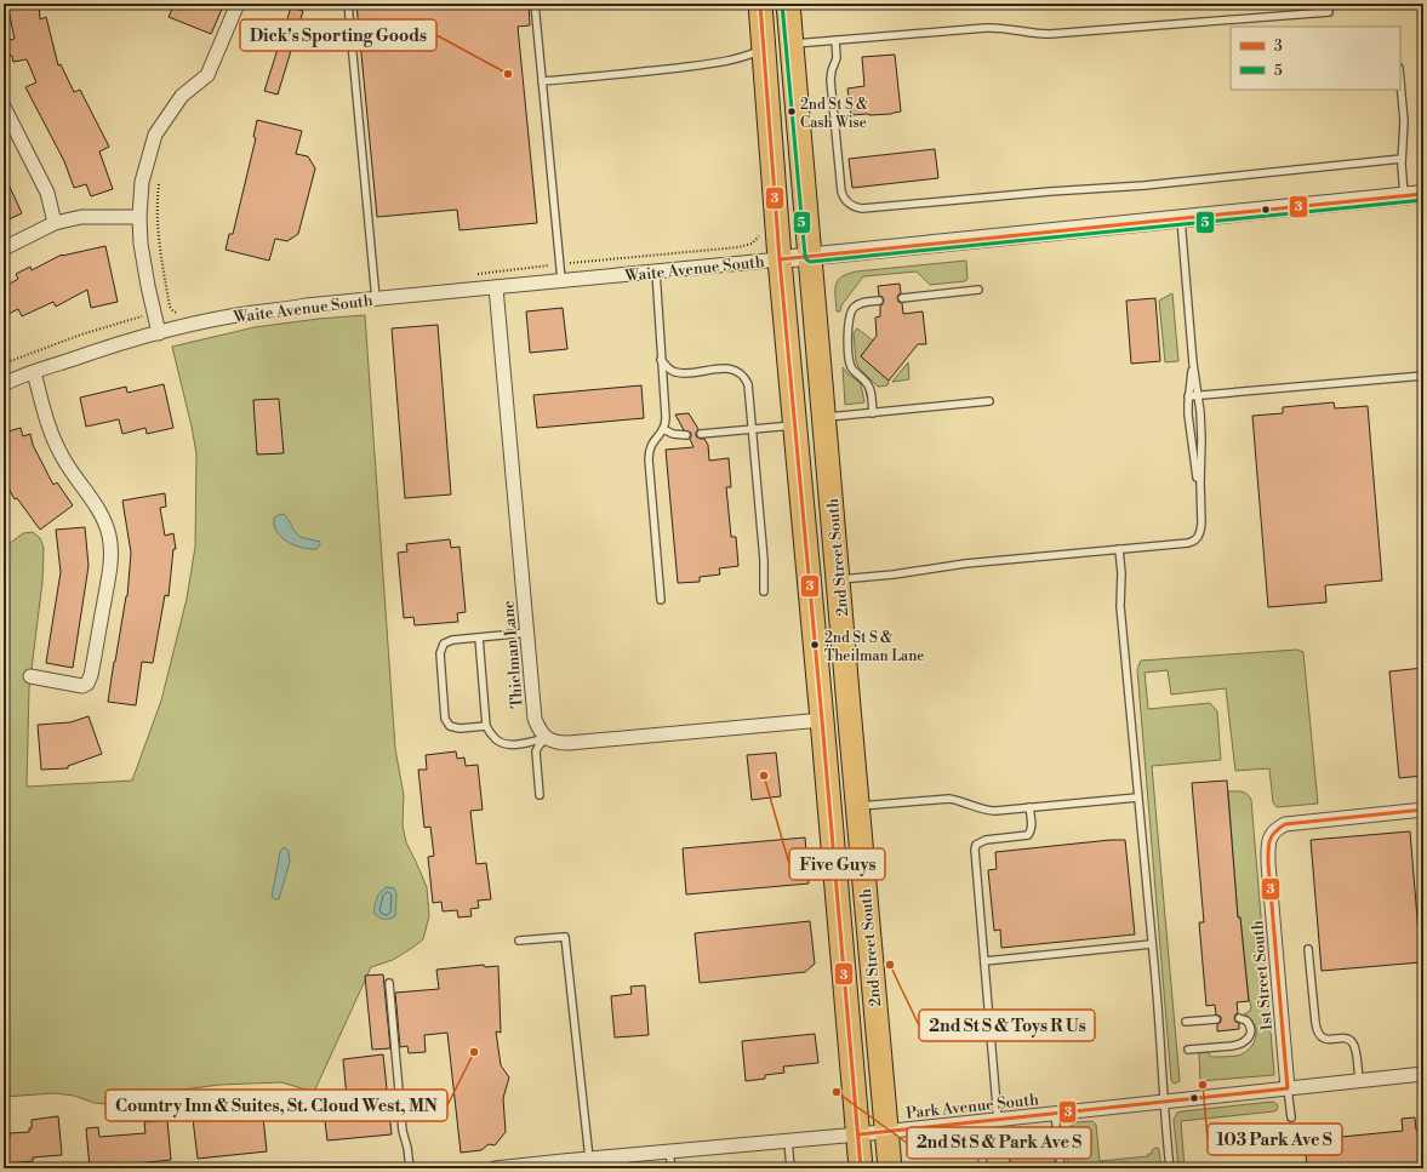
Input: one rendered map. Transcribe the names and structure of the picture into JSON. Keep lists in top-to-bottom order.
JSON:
{
  "streets": {
    "highway": ["2nd Street South"],
    "street": [
      "Waite Avenue South",
      "Thielman Lane",
      "1st Street South",
      "Park Avenue South"
    ]
  },
  "crossings": [
    ["Waite Avenue South", "2nd Street South"],
    ["Waite Avenue South", "Thielman Lane"],
    ["2nd Street South", "Park Avenue South"],
    ["1st Street South", "Park Avenue South"]
  ],
  "places": [
    "Dick's Sporting Goods",
    "2nd St S & Cash Wise",
    "2nd St S & Theilman Lane",
    "Five Guys",
    "2nd St S & Toys R Us",
    "Country Inn & Suites, St. Cloud West, MN",
    "103 Park Ave S",
    "2nd St S & Park Ave S"
  ],
  "lines": ["transit line 3", "transit line 5"],
  "legend": ["3", "5"]
}
